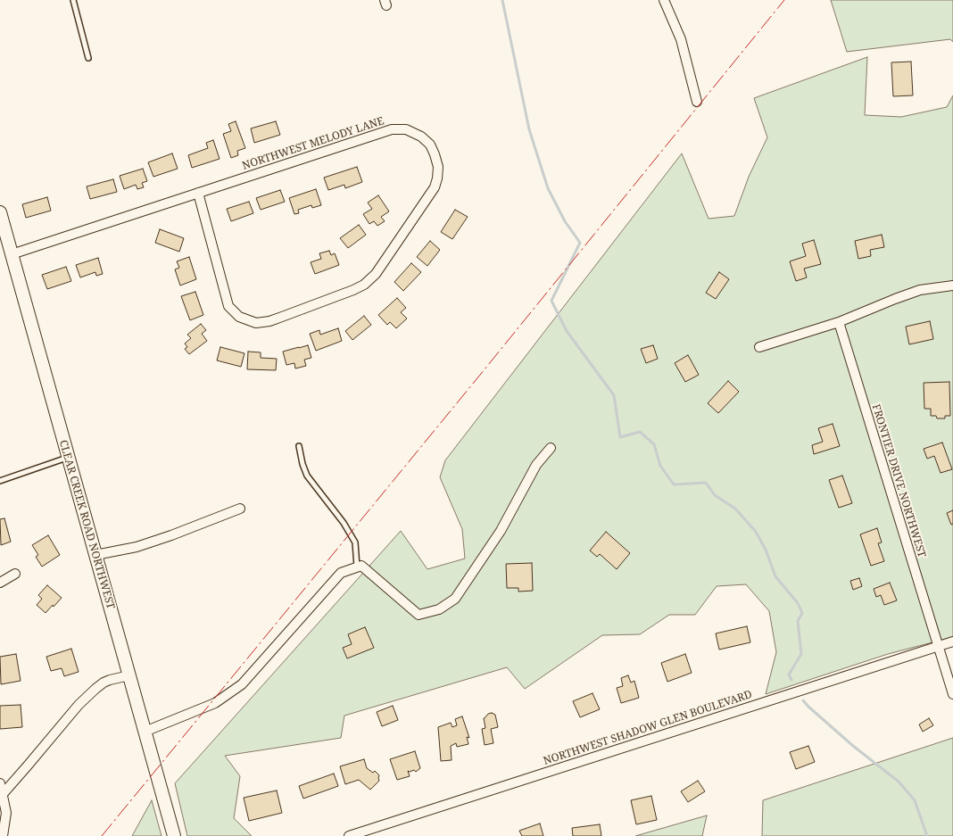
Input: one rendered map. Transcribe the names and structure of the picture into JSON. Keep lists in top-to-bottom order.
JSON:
{
  "streets": {
    "main road": ["CLEAR CREEK ROAD NORTHWEST"],
    "street": ["NORTHWEST MELODY LANE", "FRONTIER DRIVE NORTHWEST", "NORTHWEST SHADOW GLEN BOULEVARD"]
  },
  "crossings": [
    ["NORTHWEST MELODY LANE", "CLEAR CREEK ROAD NORTHWEST"],
    ["FRONTIER DRIVE NORTHWEST", "NORTHWEST SHADOW GLEN BOULEVARD"]
  ]
}
